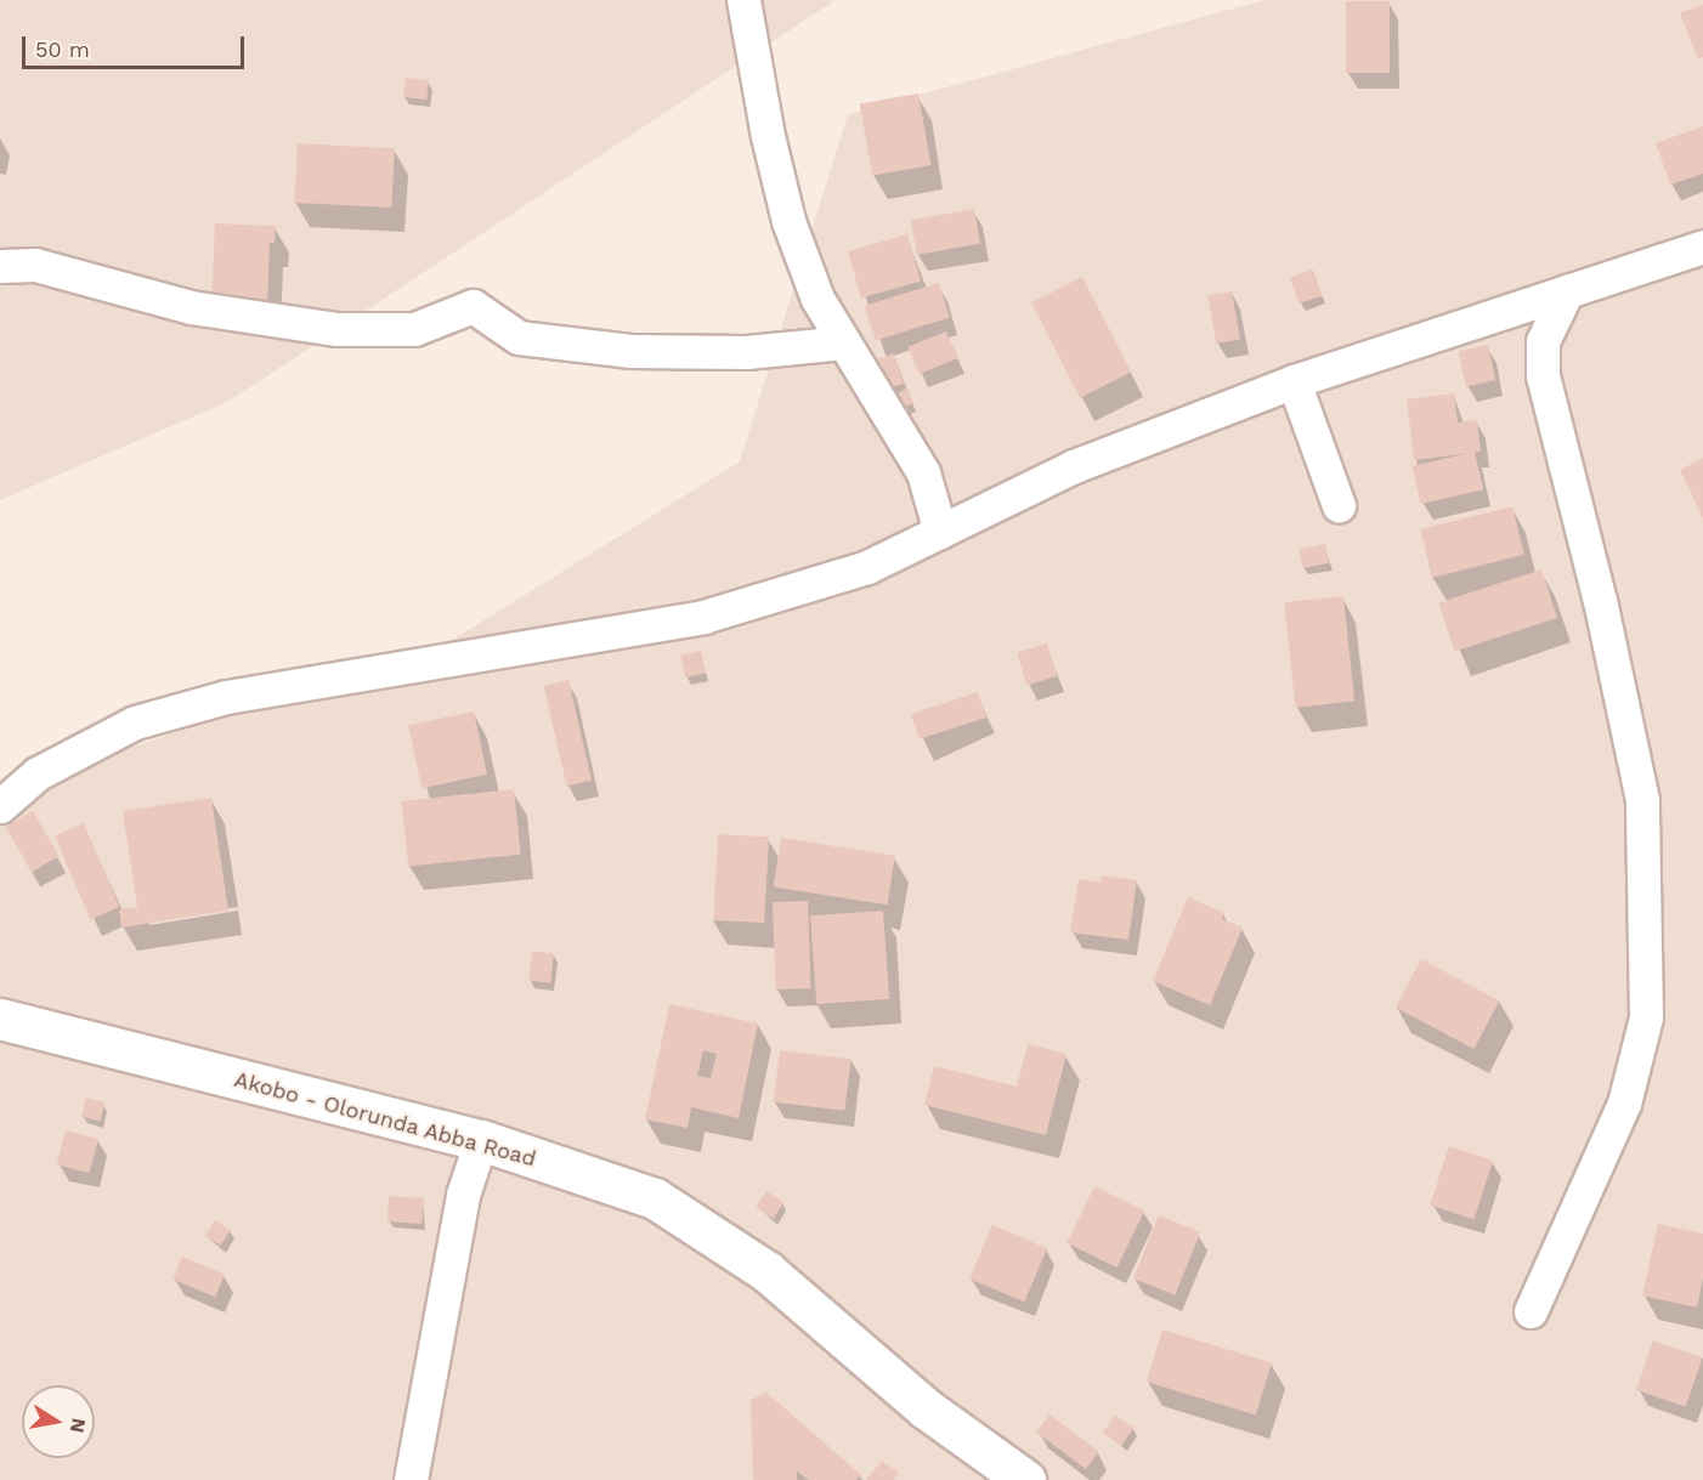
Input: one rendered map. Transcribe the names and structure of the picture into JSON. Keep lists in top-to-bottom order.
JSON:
{
  "streets": {
    "main road": ["Akobo - Olorunda Abba Road"]
  },
  "scale_bar": "50 m",
  "north": "right"
}
